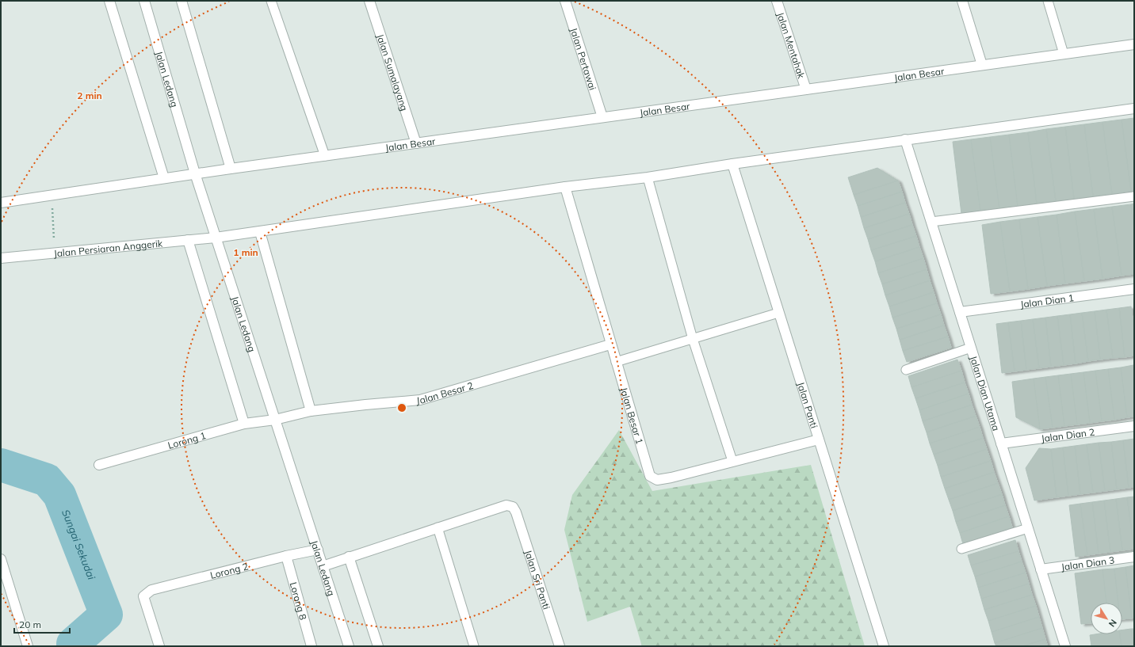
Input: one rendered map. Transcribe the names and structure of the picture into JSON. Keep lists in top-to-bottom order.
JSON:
{
  "streets": {
    "street": [
      "Jalan Mentahak",
      "Jalan Pertawai",
      "Jalan Sumalayang",
      "Jalan Besar",
      "Jalan Ledang",
      "Jalan Persiaran Anggerik",
      "Jalan Dian 1",
      "Jalan Besar 2",
      "Jalan Dian Utama",
      "Jalan Panti",
      "Jalan Besar 1",
      "Jalan Dian 2",
      "Lorong 1",
      "Jalan Dian 3",
      "Lorong 2",
      "Jalan Sri Panti",
      "Lorong 8"
    ]
  },
  "crossings": [
    ["Jalan Mentahak", "Jalan Besar"],
    ["Jalan Pertawai", "Jalan Besar"],
    ["Jalan Sumalayang", "Jalan Besar"],
    ["Jalan Besar", "Jalan Ledang"],
    ["Jalan Ledang", "Jalan Persiaran Anggerik"],
    ["Jalan Ledang", "Jalan Besar 2"],
    ["Jalan Ledang", "Lorong 1"],
    ["Jalan Ledang", "Lorong 2"],
    ["Jalan Dian 1", "Jalan Dian Utama"],
    ["Jalan Besar 2", "Jalan Besar 1"],
    ["Jalan Besar 2", "Lorong 1"],
    ["Jalan Dian Utama", "Jalan Dian 2"],
    ["Jalan Dian Utama", "Jalan Dian 3"],
    ["Jalan Panti", "Jalan Besar 1"],
    ["Lorong 2", "Lorong 8"]
  ],
  "water": ["Sungai Sekudai"],
  "scale_bar": "20 m",
  "north": "bottom right",
  "rings": ["2 min", "1 min"]
}
